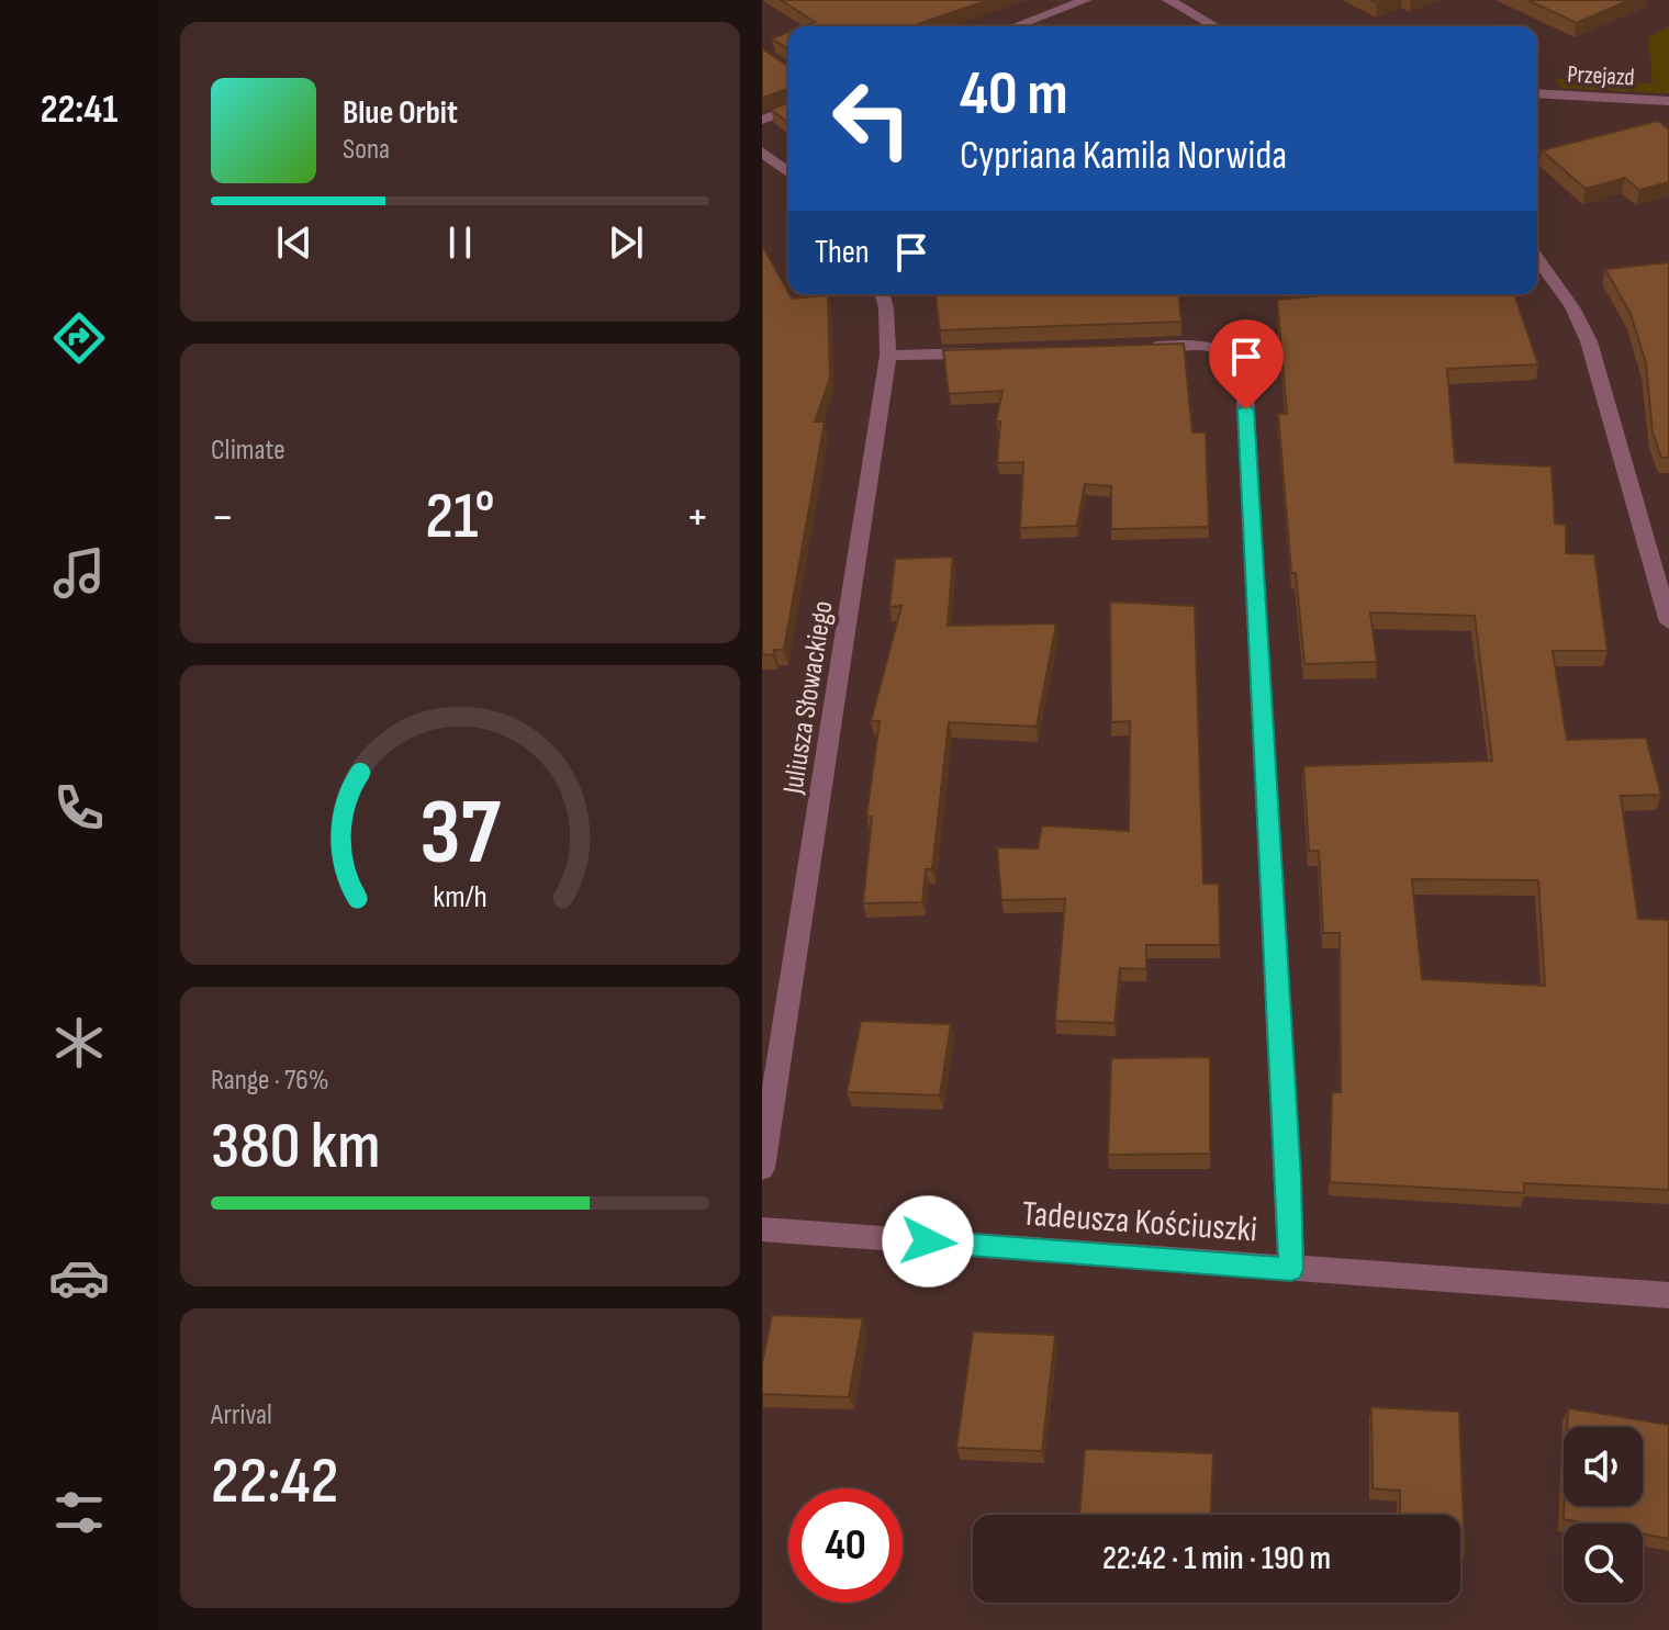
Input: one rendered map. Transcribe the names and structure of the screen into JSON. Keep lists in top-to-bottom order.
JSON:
{
  "streets": {
    "street": ["Przejazd", "Juliusza Słowackiego", "Tadeusza Kościuszki"]
  },
  "page": {
    "tabs": "22:41",
    "turn": ["40 m", "Cypriana Kamila Norwida"],
    "song": ["Blue Orbit", "Sona"],
    "then": "Then",
    "tile": [
      "Climate",
      ["Range · 76%", "380 km"],
      ["Arrival", "22:42"]
    ],
    "heat": ["−", "21°", "+"],
    "limit": "40",
    "trip": "22:42 · 1 min · 190 m",
    "gauge": ["37", "km/h"]
  }
}
